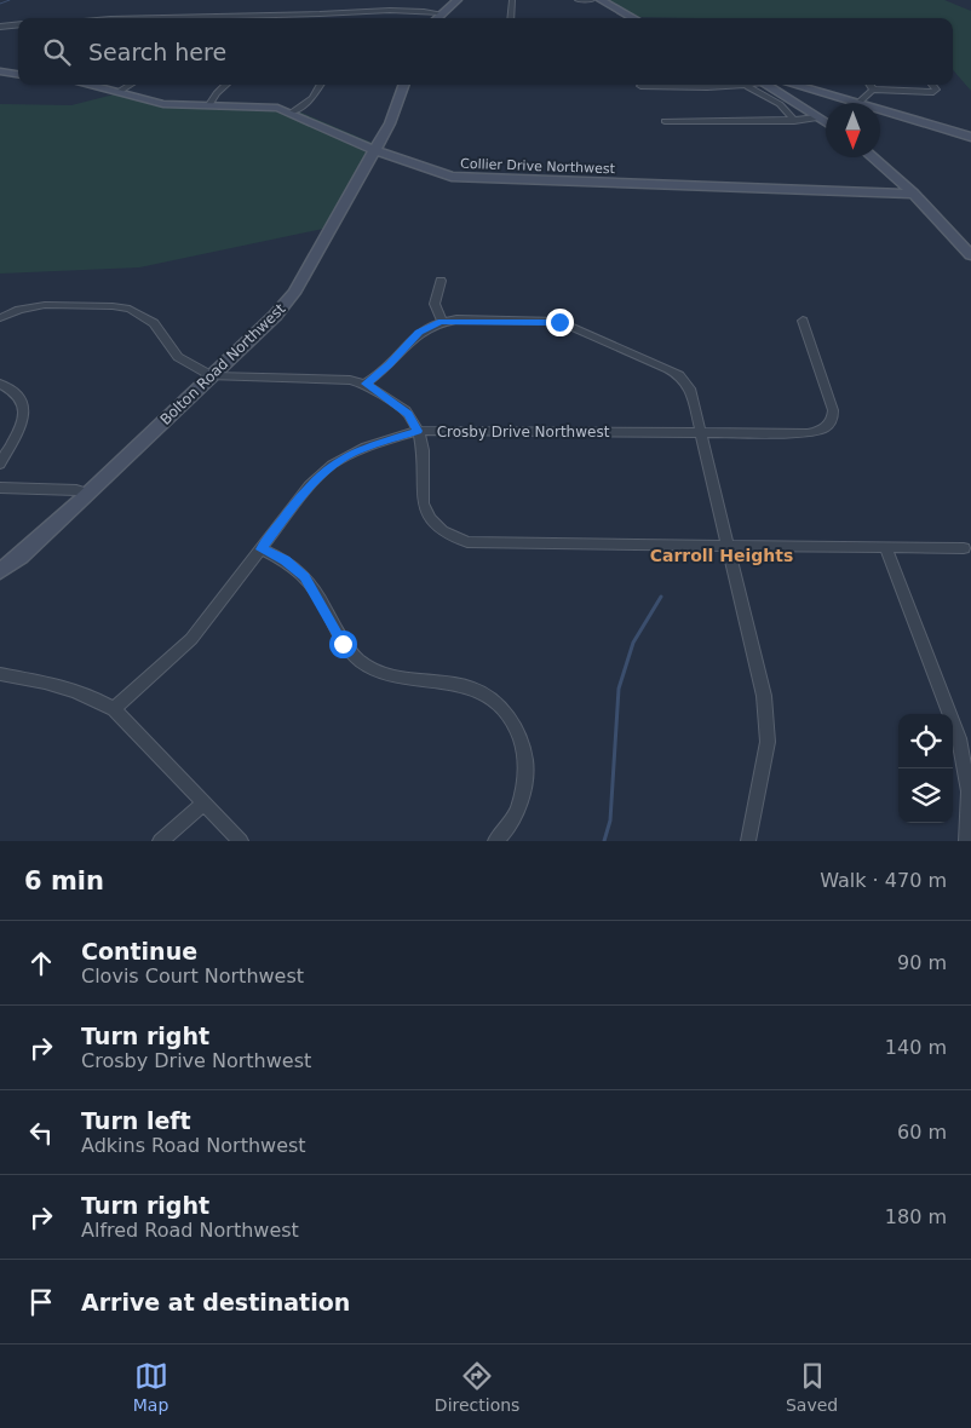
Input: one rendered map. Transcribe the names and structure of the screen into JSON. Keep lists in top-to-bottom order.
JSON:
{
  "streets": {
    "main road": ["Collier Drive Northwest", "Bolton Road Northwest"],
    "street": ["Crosby Drive Northwest"]
  },
  "crossings": [
    ["Collier Drive Northwest", "Bolton Road Northwest"]
  ],
  "districts": ["Carroll Heights"],
  "north": "bottom",
  "page": {
    "search": "Search here",
    "heading": ["6 min", "Walk · 470 m"],
    "list": [
      ["Continue", "Clovis Court Northwest", "90 m"],
      ["Turn right", "Crosby Drive Northwest", "140 m"],
      ["Turn left", "Adkins Road Northwest", "60 m"],
      ["Turn right", "Alfred Road Northwest", "180 m"],
      "Arrive at destination"
    ],
    "nav": ["Map", "Directions", "Saved"]
  }
}
